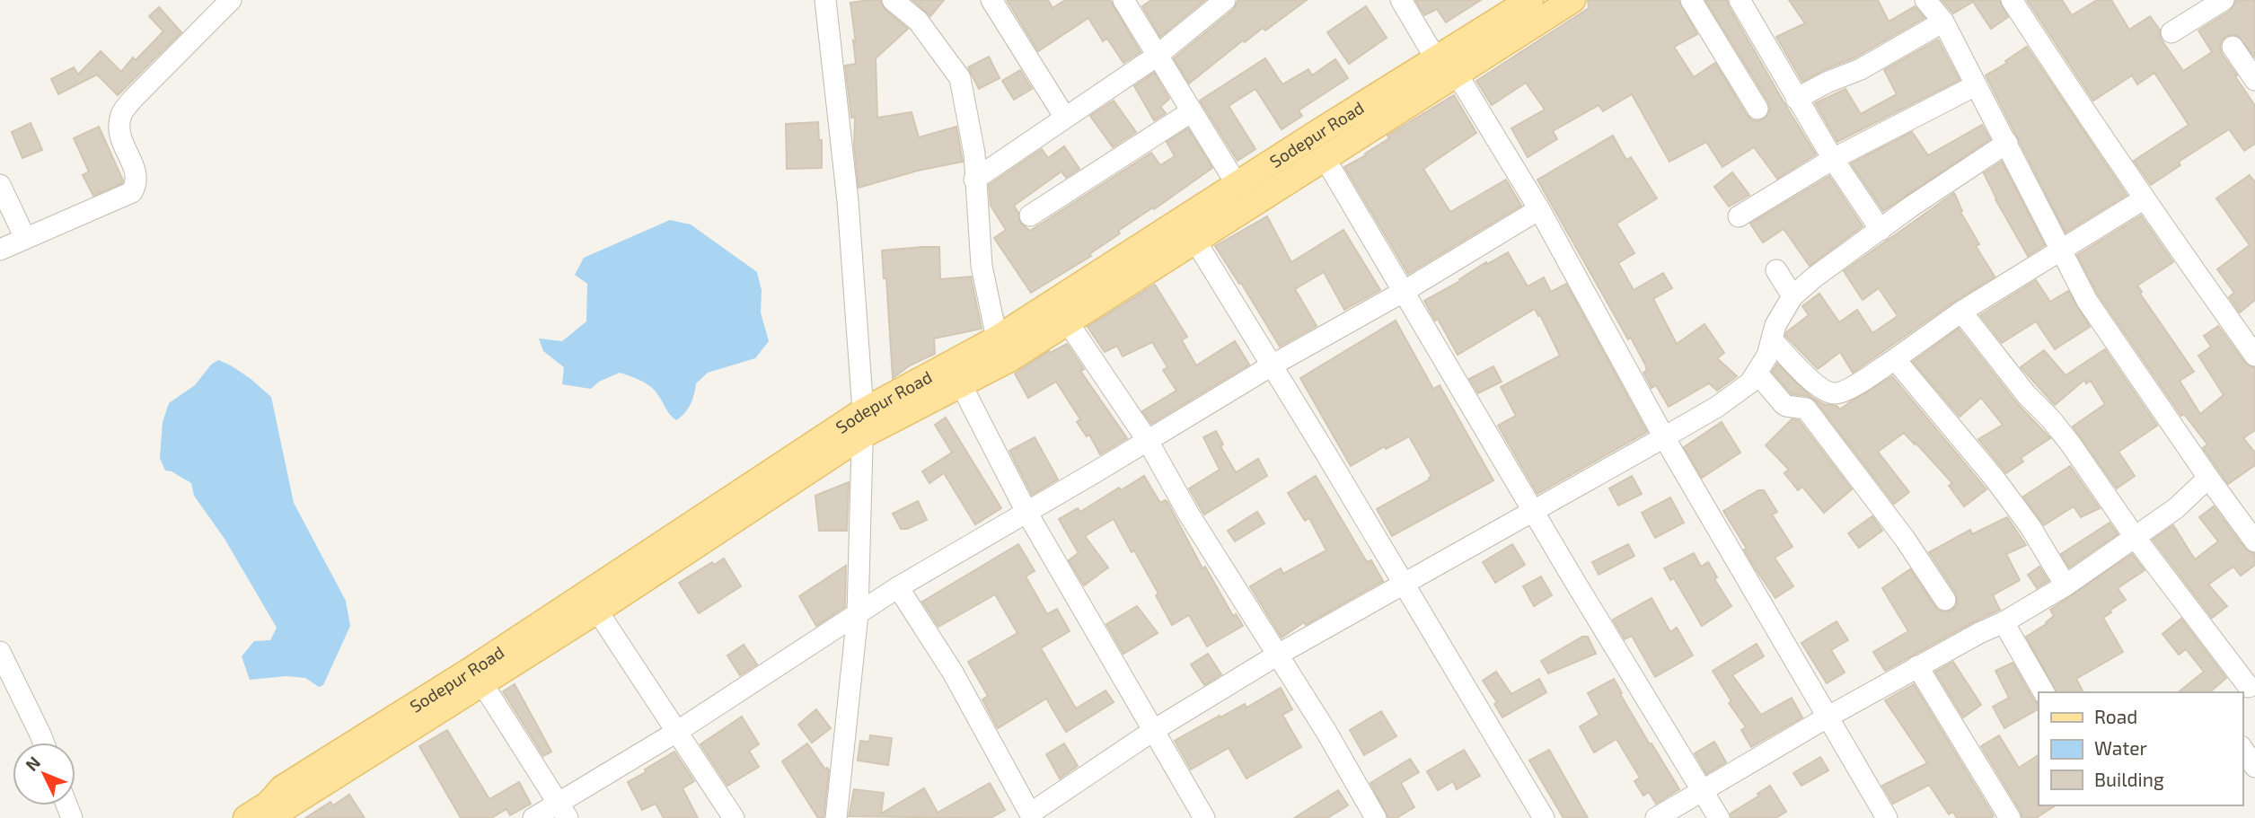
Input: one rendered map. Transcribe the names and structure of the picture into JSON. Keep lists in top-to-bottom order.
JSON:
{
  "streets": {
    "main road": ["Sodepur Road"]
  },
  "legend": ["Road", "Water", "Building"],
  "north": "top left"
}
